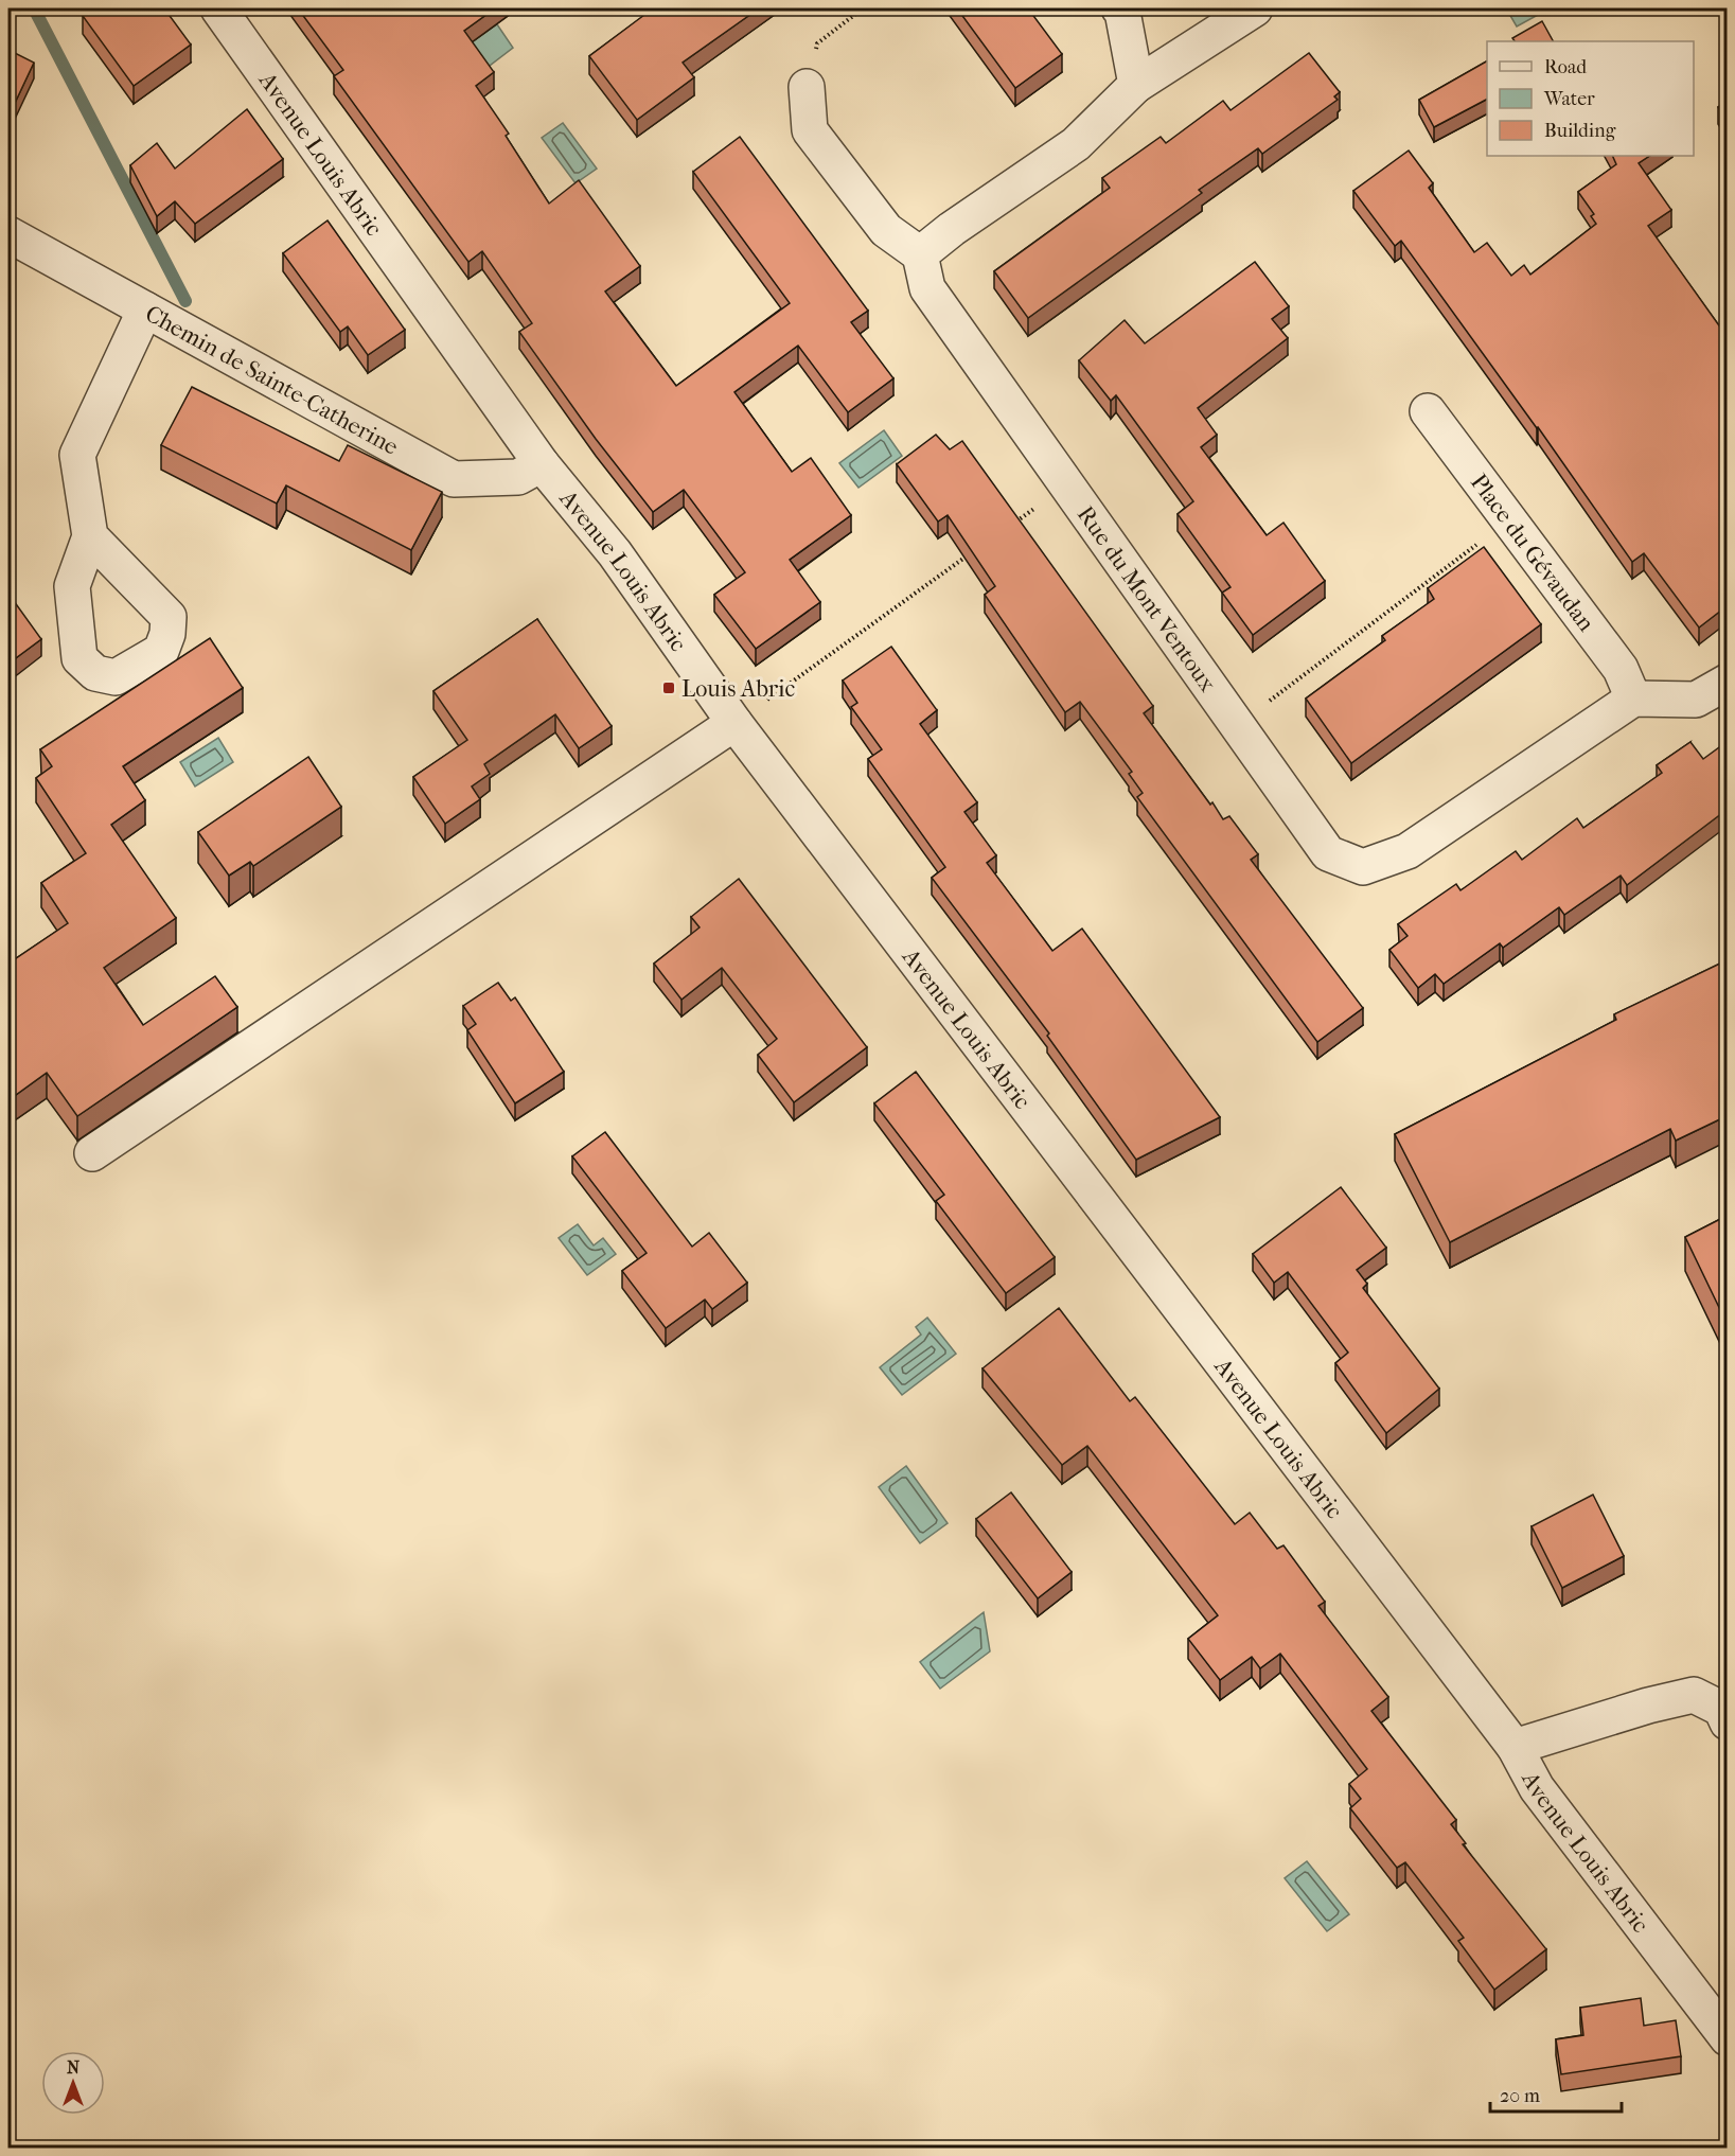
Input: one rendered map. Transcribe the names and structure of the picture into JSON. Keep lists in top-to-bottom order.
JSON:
{
  "streets": {
    "street": [
      "Avenue Louis Abric",
      "Chemin de Sainte-Catherine",
      "Place du Gévaudan",
      "Rue du Mont Ventoux"
    ]
  },
  "crossings": [
    ["Avenue Louis Abric", "Chemin de Sainte-Catherine"],
    ["Place du Gévaudan", "Rue du Mont Ventoux"]
  ],
  "places": {
    "transit": ["Louis Abric"]
  },
  "legend": ["Road", "Water", "Building"],
  "scale_bar": "20 m",
  "north": "top"
}
